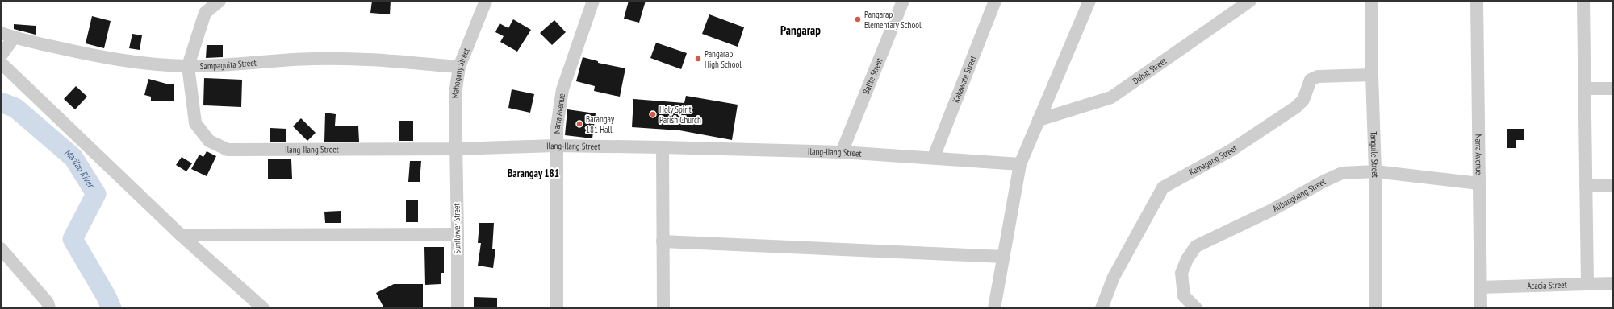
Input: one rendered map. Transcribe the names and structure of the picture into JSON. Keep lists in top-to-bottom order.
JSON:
{
  "streets": {
    "street": [
      "Sampaguita Street",
      "Duhat Street",
      "Mahogany Street",
      "Balite Street",
      "Kakawate Street",
      "Narra Avenue",
      "Ilang-Ilang Street",
      "Tanguile Street",
      "Kamagong Street",
      "Alibangbang Street",
      "Sunflower Street",
      "Acacia Street"
    ]
  },
  "crossings": [
    ["Sampaguita Street", "Mahogany Street"],
    ["Sampaguita Street", "Ilang-Ilang Street"],
    ["Mahogany Street", "Ilang-Ilang Street"],
    ["Mahogany Street", "Sunflower Street"],
    ["Balite Street", "Ilang-Ilang Street"],
    ["Kakawate Street", "Ilang-Ilang Street"],
    ["Narra Avenue", "Ilang-Ilang Street"],
    ["Narra Avenue", "Alibangbang Street"],
    ["Narra Avenue", "Acacia Street"],
    ["Ilang-Ilang Street", "Sunflower Street"],
    ["Tanguile Street", "Kamagong Street"],
    ["Tanguile Street", "Alibangbang Street"]
  ],
  "districts": ["Pangarap", "Barangay 181"],
  "water": ["Marilao River"],
  "places": [
    "Pangarap Elementary School",
    "Pangarap High School",
    "Holy Spirit Parish Church",
    "Barangay 181 Hall"
  ]
}
